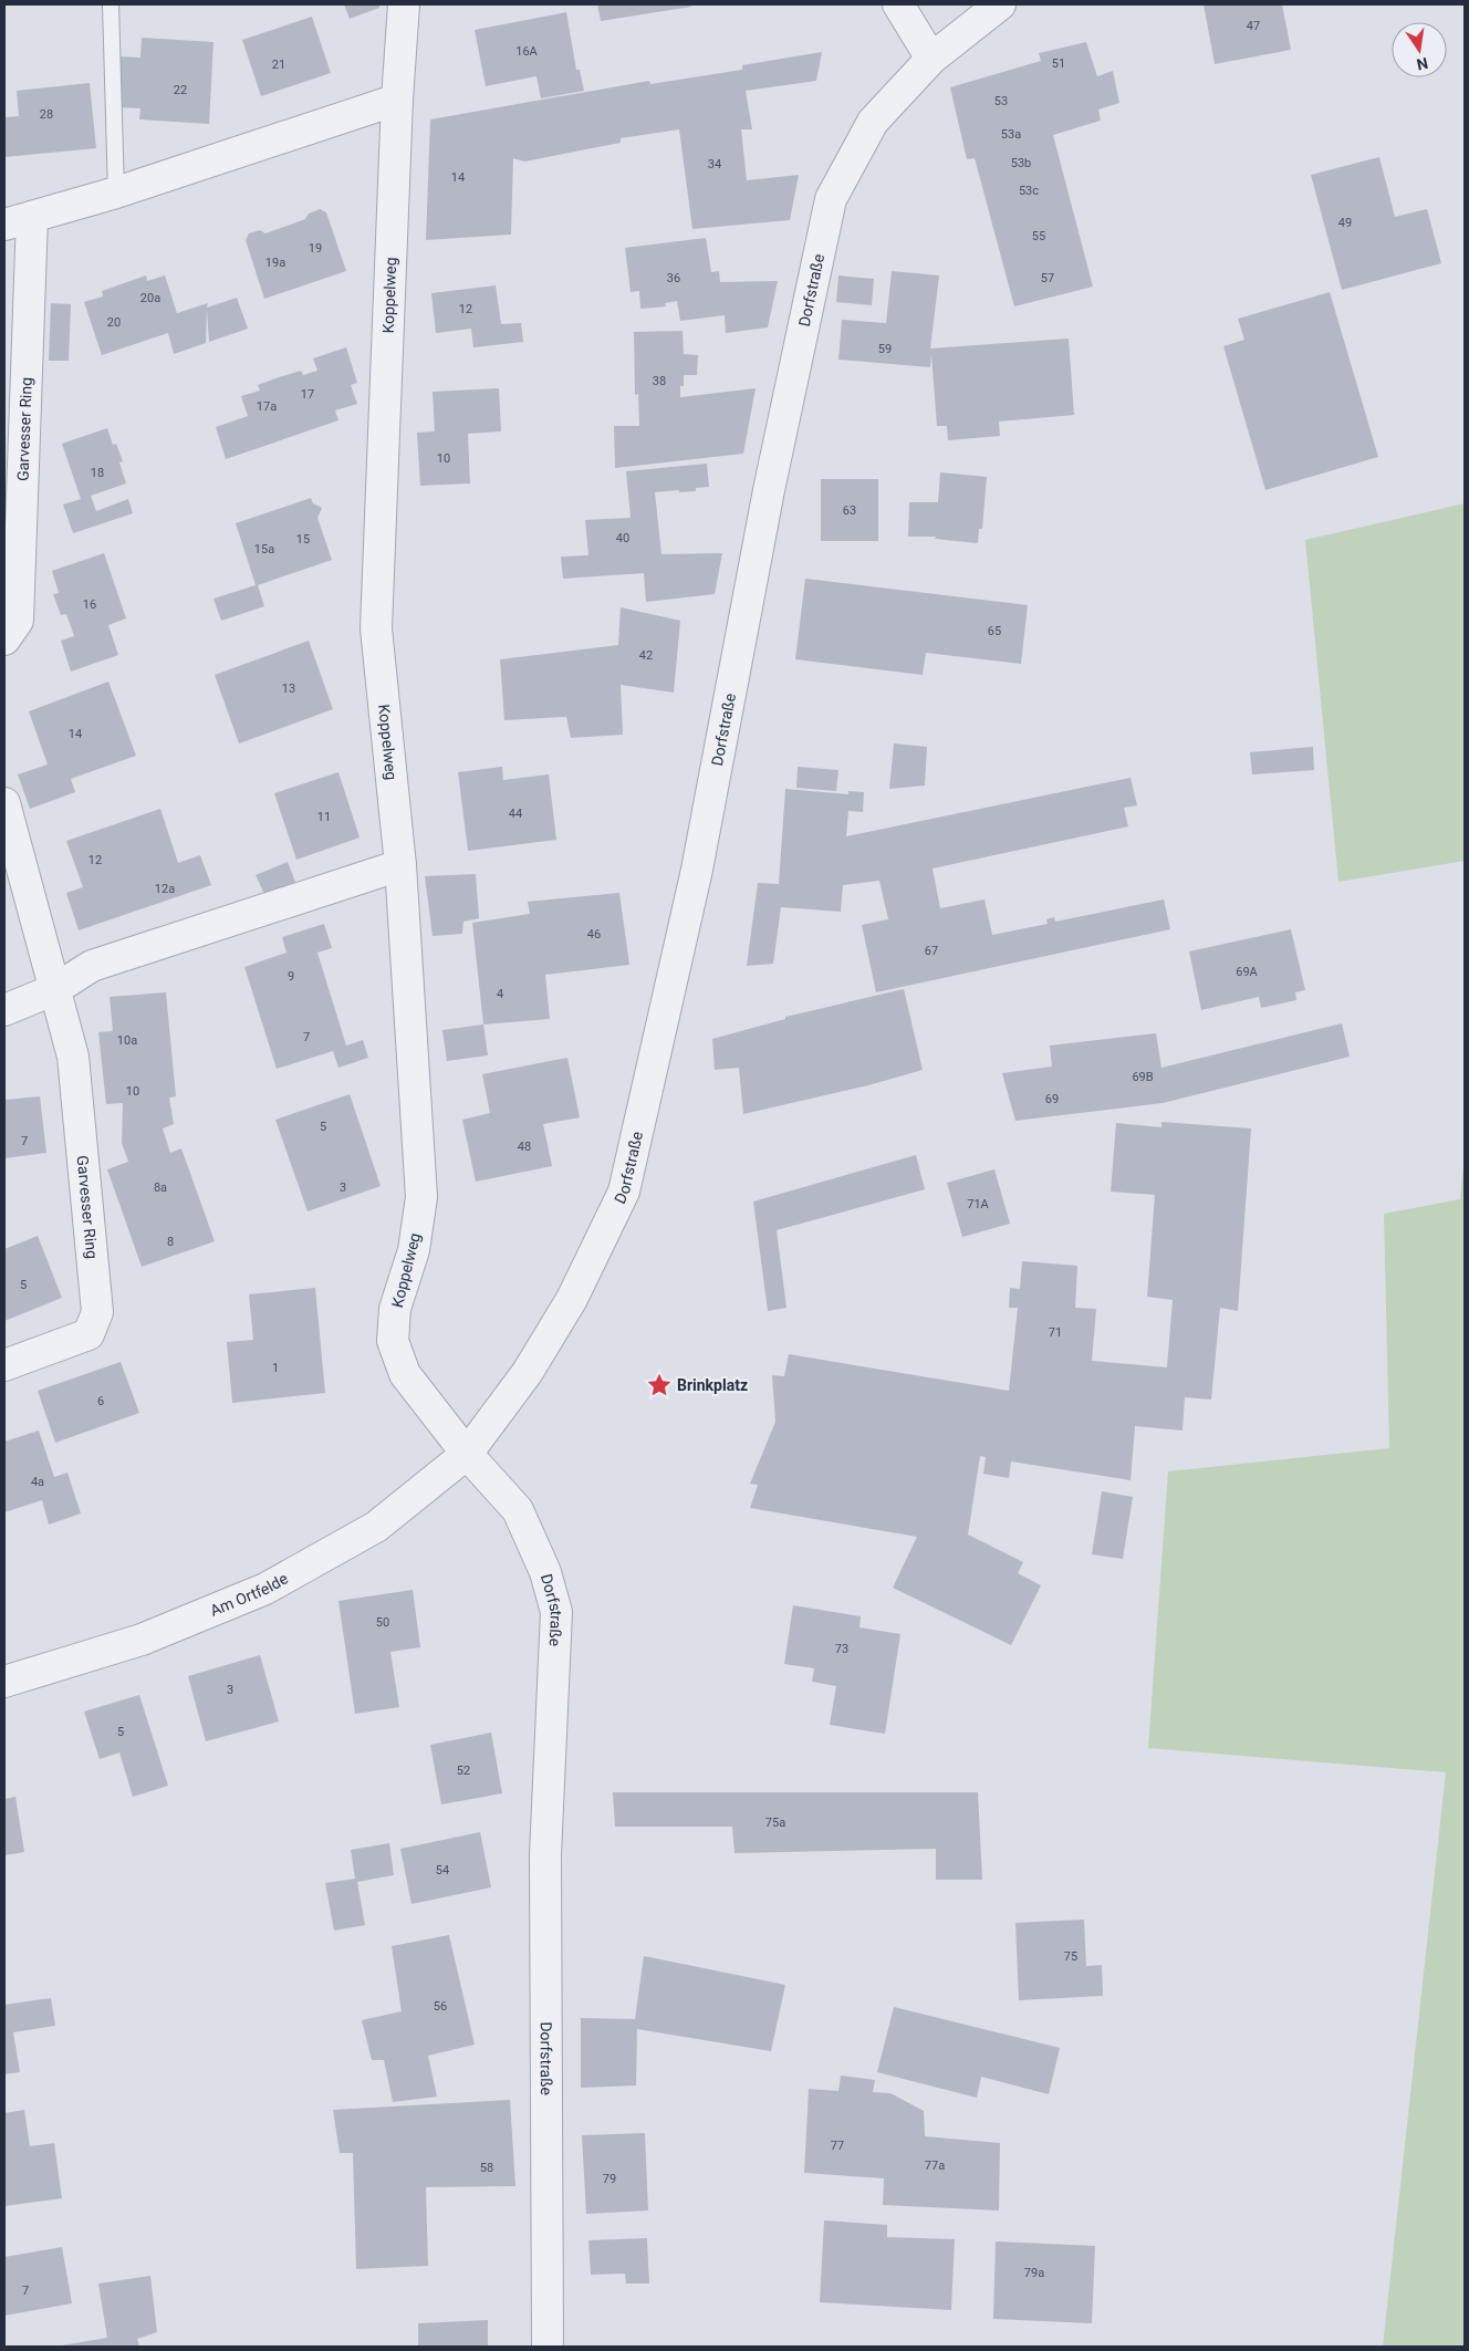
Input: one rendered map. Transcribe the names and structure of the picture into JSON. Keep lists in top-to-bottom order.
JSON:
{
  "streets": {
    "street": [
      "Dorfstraße",
      "Koppelweg",
      "Garvesser Ring",
      "Am Ortfelde"
    ]
  },
  "crossings": [
    ["Dorfstraße", "Koppelweg"],
    ["Dorfstraße", "Am Ortfelde"],
    ["Koppelweg", "Garvesser Ring"],
    ["Koppelweg", "Am Ortfelde"]
  ],
  "places": {
    "place": ["Brinkplatz"]
  },
  "house_numbers": [
    "47",
    "16A",
    "51",
    "21",
    "22",
    "53",
    "28",
    "53a",
    "53b",
    "34",
    "14",
    "53c",
    "49",
    "55",
    "19",
    "19a",
    "36",
    "57",
    "20a",
    "12",
    "20",
    "59",
    "38",
    "17",
    "17a",
    "10",
    "18",
    "63",
    "40",
    "15",
    "15a",
    "16",
    "65",
    "42",
    "13",
    "14",
    "44",
    "11",
    "12",
    "12a",
    "46",
    "67",
    "69A",
    "9",
    "4",
    "7",
    "10a",
    "69B",
    "10",
    "69",
    "5",
    "7",
    "48",
    "8a",
    "3",
    "71A",
    "8",
    "5",
    "71",
    "1",
    "6",
    "4a",
    "50",
    "73",
    "3",
    "5",
    "52",
    "75a",
    "54",
    "75",
    "56",
    "77",
    "77a",
    "58",
    "79",
    "79a",
    "7"
  ],
  "north": "bottom"
}
